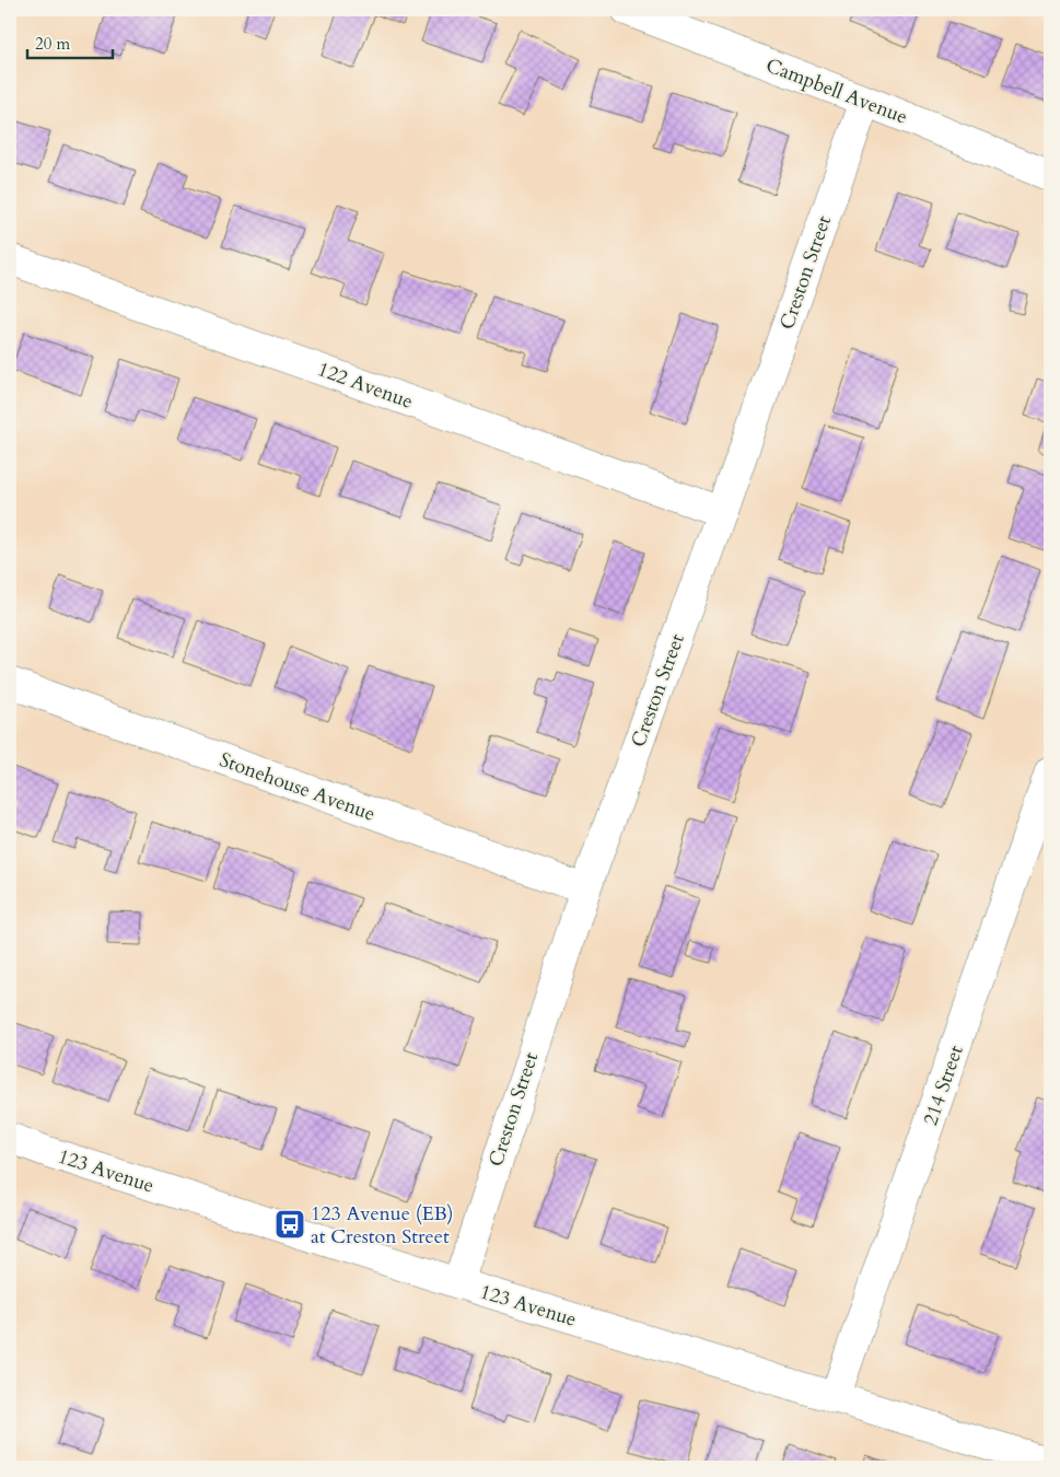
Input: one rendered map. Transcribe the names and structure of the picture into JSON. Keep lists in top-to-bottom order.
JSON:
{
  "streets": {
    "street": [
      "Campbell Avenue",
      "Creston Street",
      "122 Avenue",
      "Stonehouse Avenue",
      "214 Street",
      "123 Avenue"
    ]
  },
  "crossings": [
    ["Campbell Avenue", "Creston Street"],
    ["Creston Street", "122 Avenue"],
    ["Creston Street", "Stonehouse Avenue"],
    ["Creston Street", "123 Avenue"],
    ["214 Street", "123 Avenue"]
  ],
  "places": {
    "bus stop": ["123 Avenue (EB) at Creston Street"]
  },
  "scale_bar": "20 m"
}
